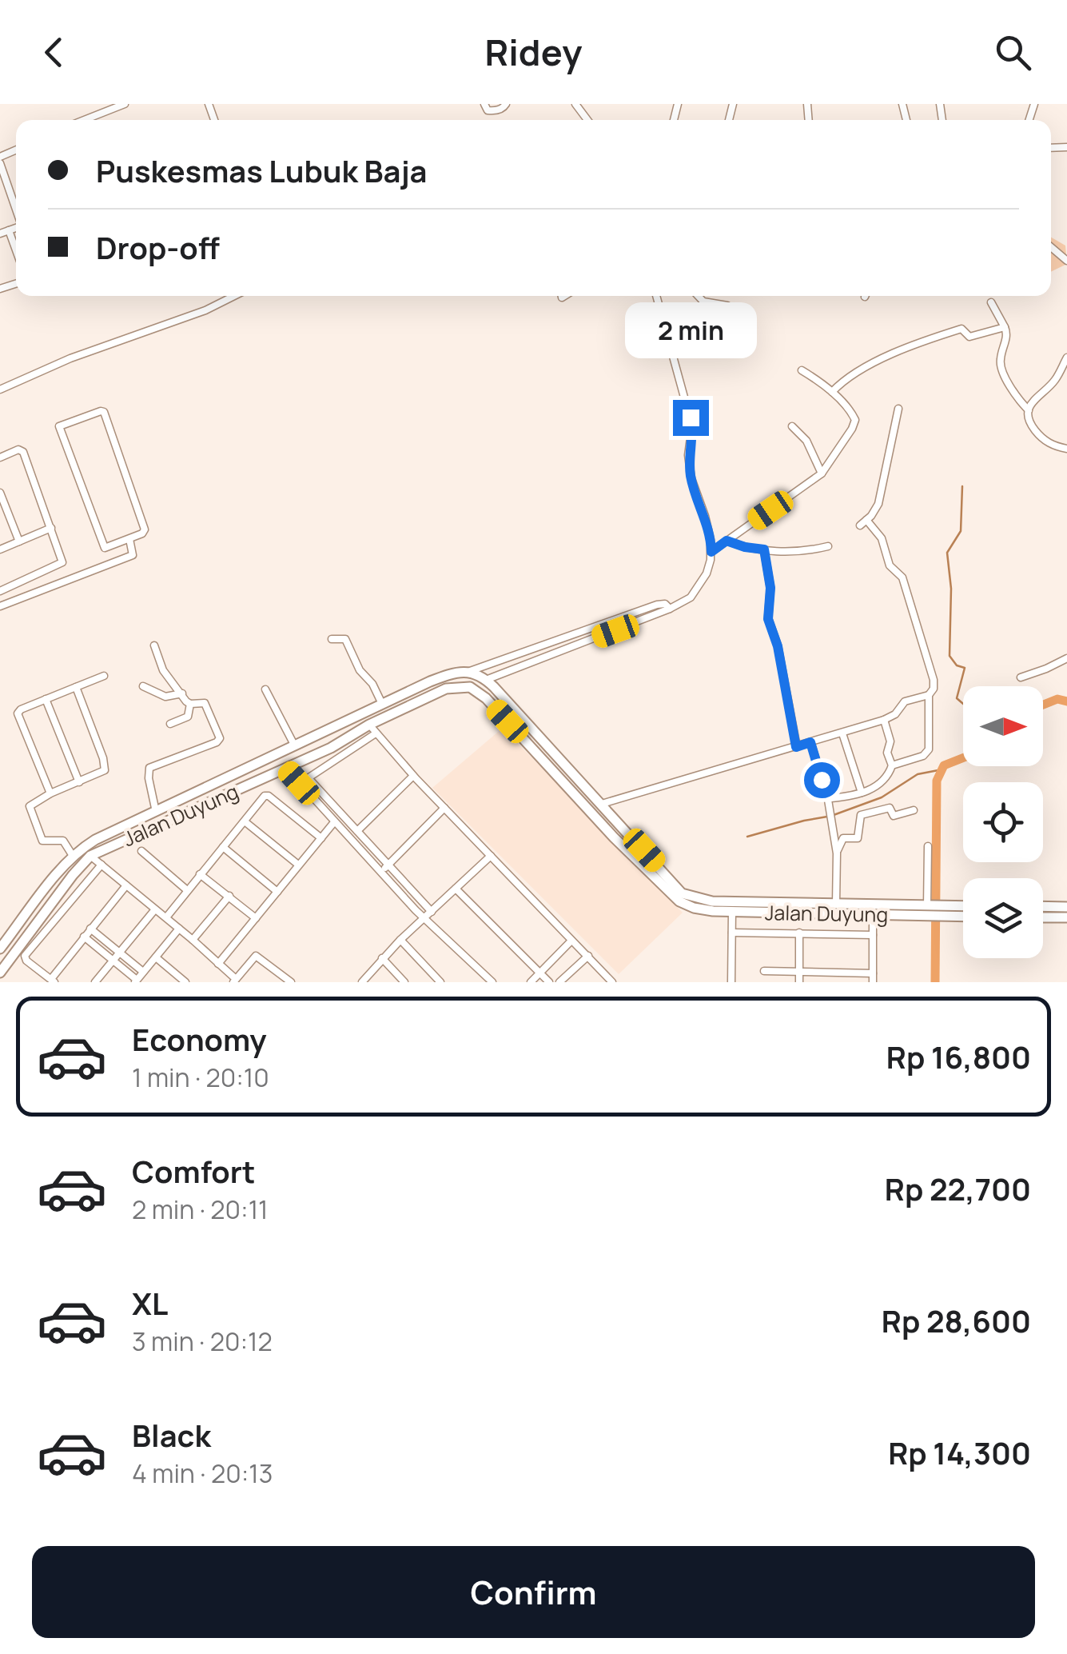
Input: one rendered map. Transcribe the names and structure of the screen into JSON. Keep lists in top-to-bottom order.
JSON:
{
  "streets": {
    "highway": ["Jalan Duyung"]
  },
  "north": "right",
  "page": {
    "header": "Ridey",
    "banner": ["Puskesmas Lubuk Baja", "Drop-off"],
    "bubble": "2 min",
    "list": [
      {
        "name": "Economy",
        "note": "1 min · 20:10",
        "value": "Rp 16,800"
      },
      {
        "name": "Comfort",
        "note": "2 min · 20:11",
        "value": "Rp 22,700"
      },
      {
        "name": "XL",
        "note": "3 min · 20:12",
        "value": "Rp 28,600"
      },
      {
        "name": "Black",
        "note": "4 min · 20:13",
        "value": "Rp 14,300"
      }
    ],
    "buttons": "Confirm"
  }
}
